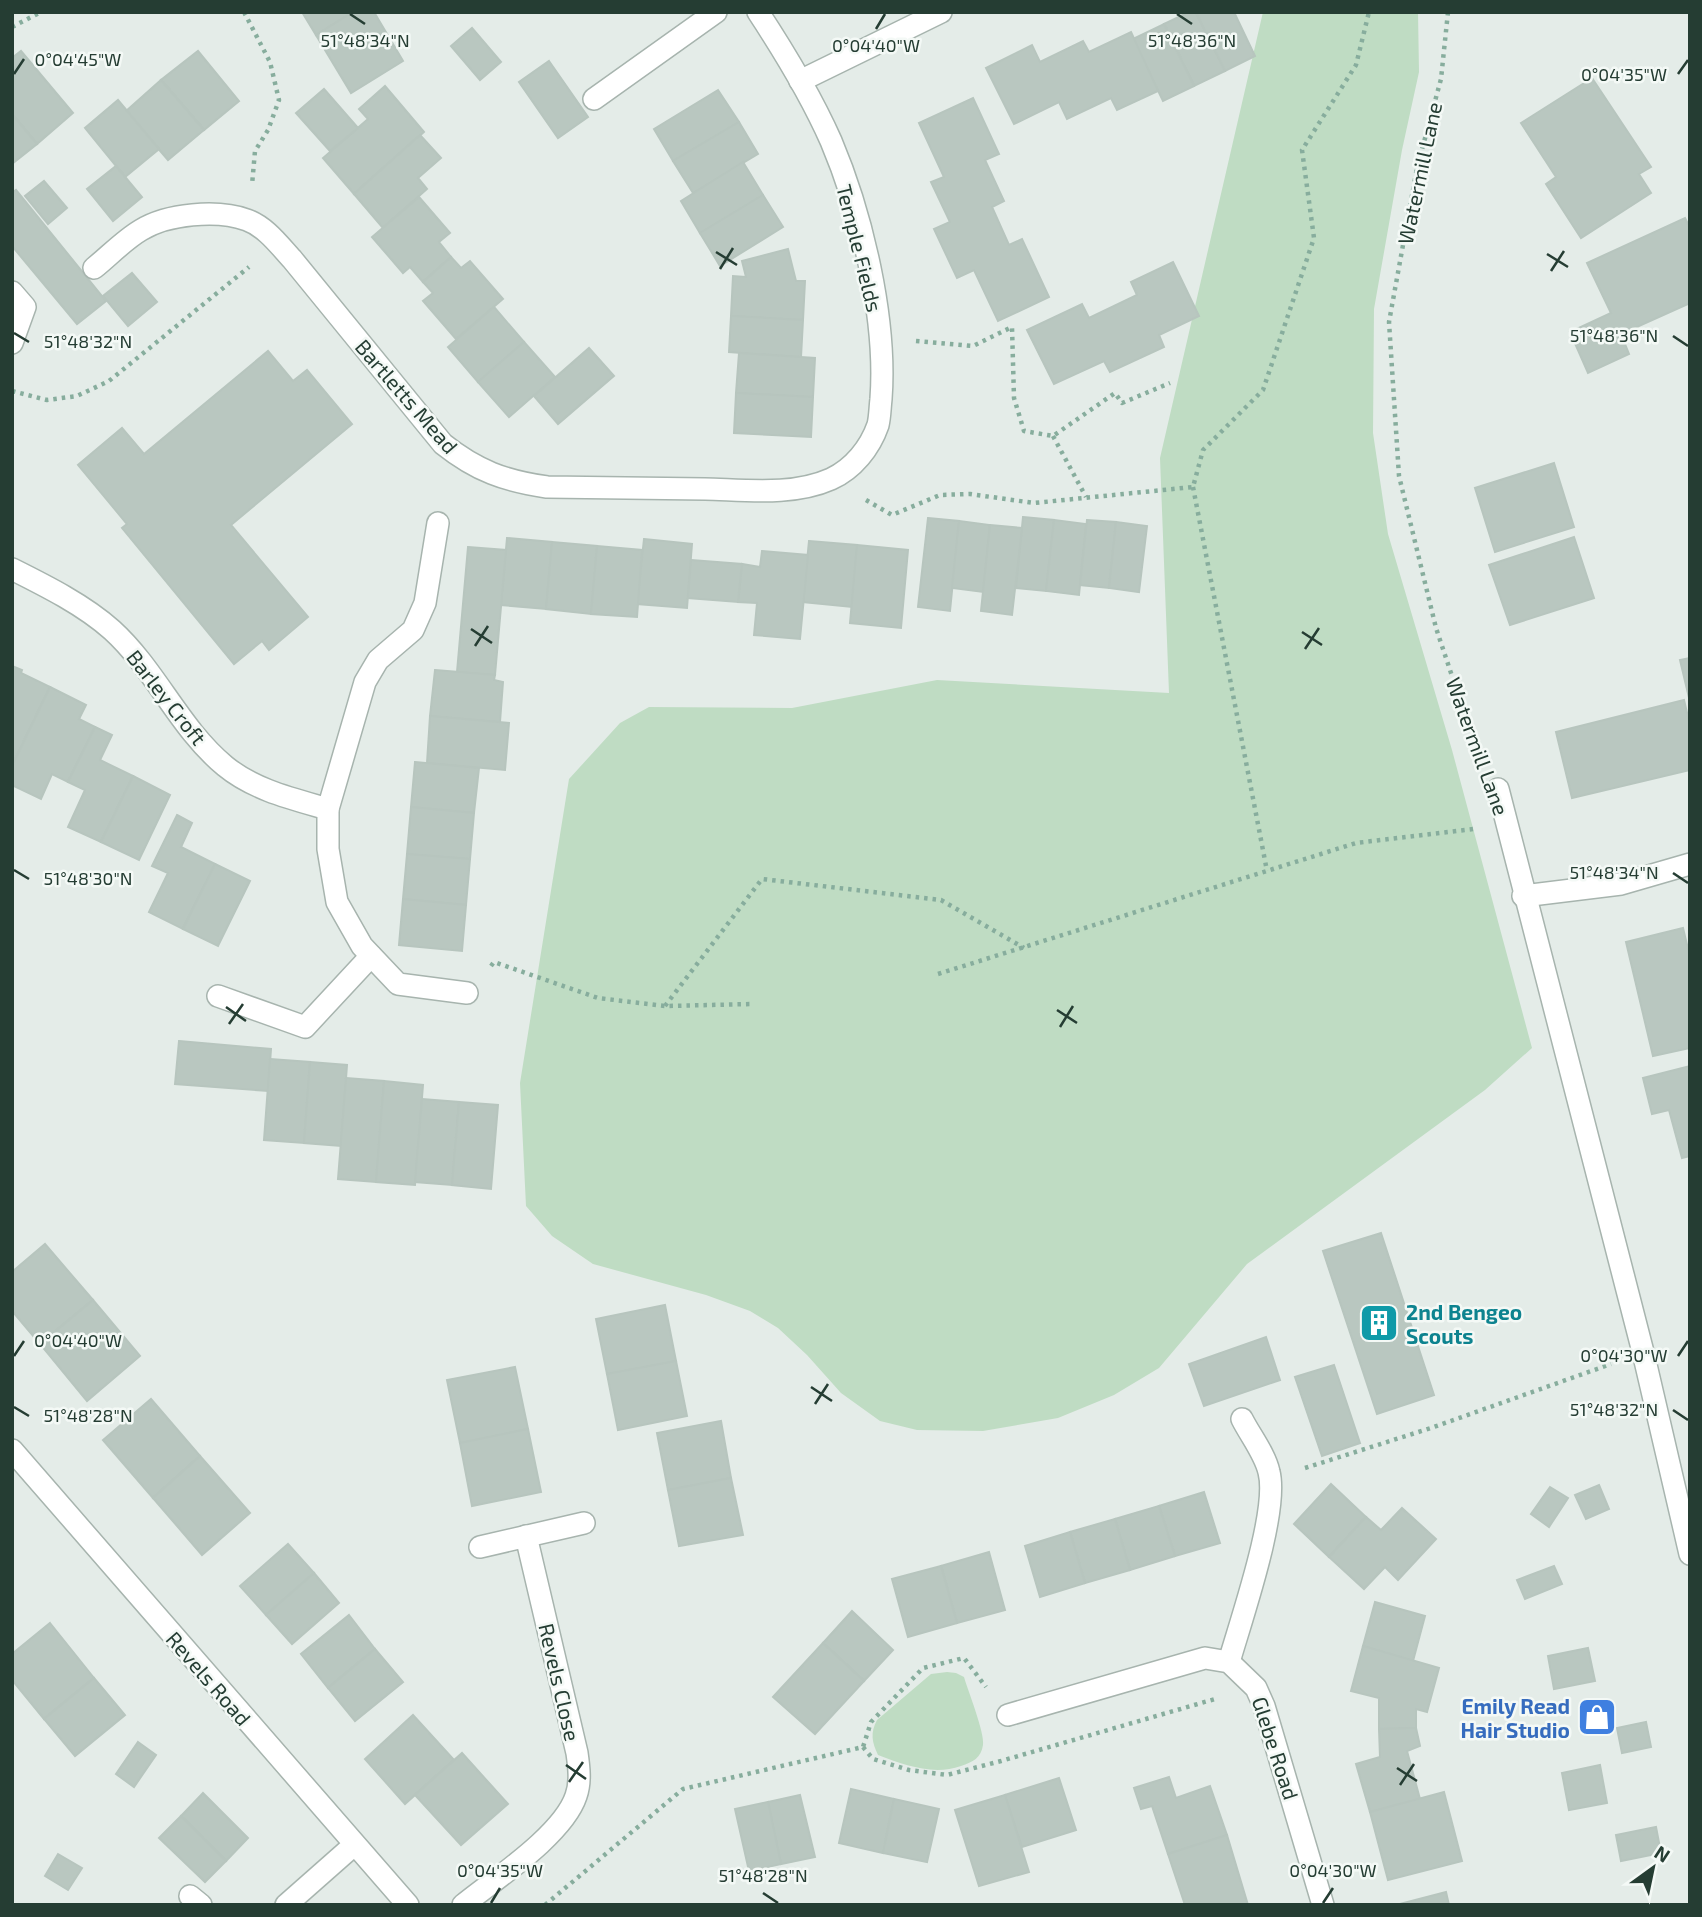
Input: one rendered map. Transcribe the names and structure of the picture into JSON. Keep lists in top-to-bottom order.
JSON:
{
  "streets": {
    "street": [
      "Watermill Lane",
      "Temple Fields",
      "Bartletts Mead",
      "Barley Croft",
      "Revels Road",
      "Revels Close",
      "Glebe Road"
    ]
  },
  "crossings": [
    ["Temple Fields", "Bartletts Mead"]
  ],
  "places": {
    "building": ["2nd Bengeo Scouts"],
    "shop": ["Emily Read Hair Studio"]
  },
  "north": "top right",
  "coordinates": [
    "51°48'34\"N",
    "51°48'36\"N",
    "0°04'40\"W",
    "0°04'45\"W",
    "0°04'35\"W",
    "51°48'32\"N",
    "51°48'30\"N",
    "0°04'30\"W",
    "51°48'28\"N"
  ]
}
